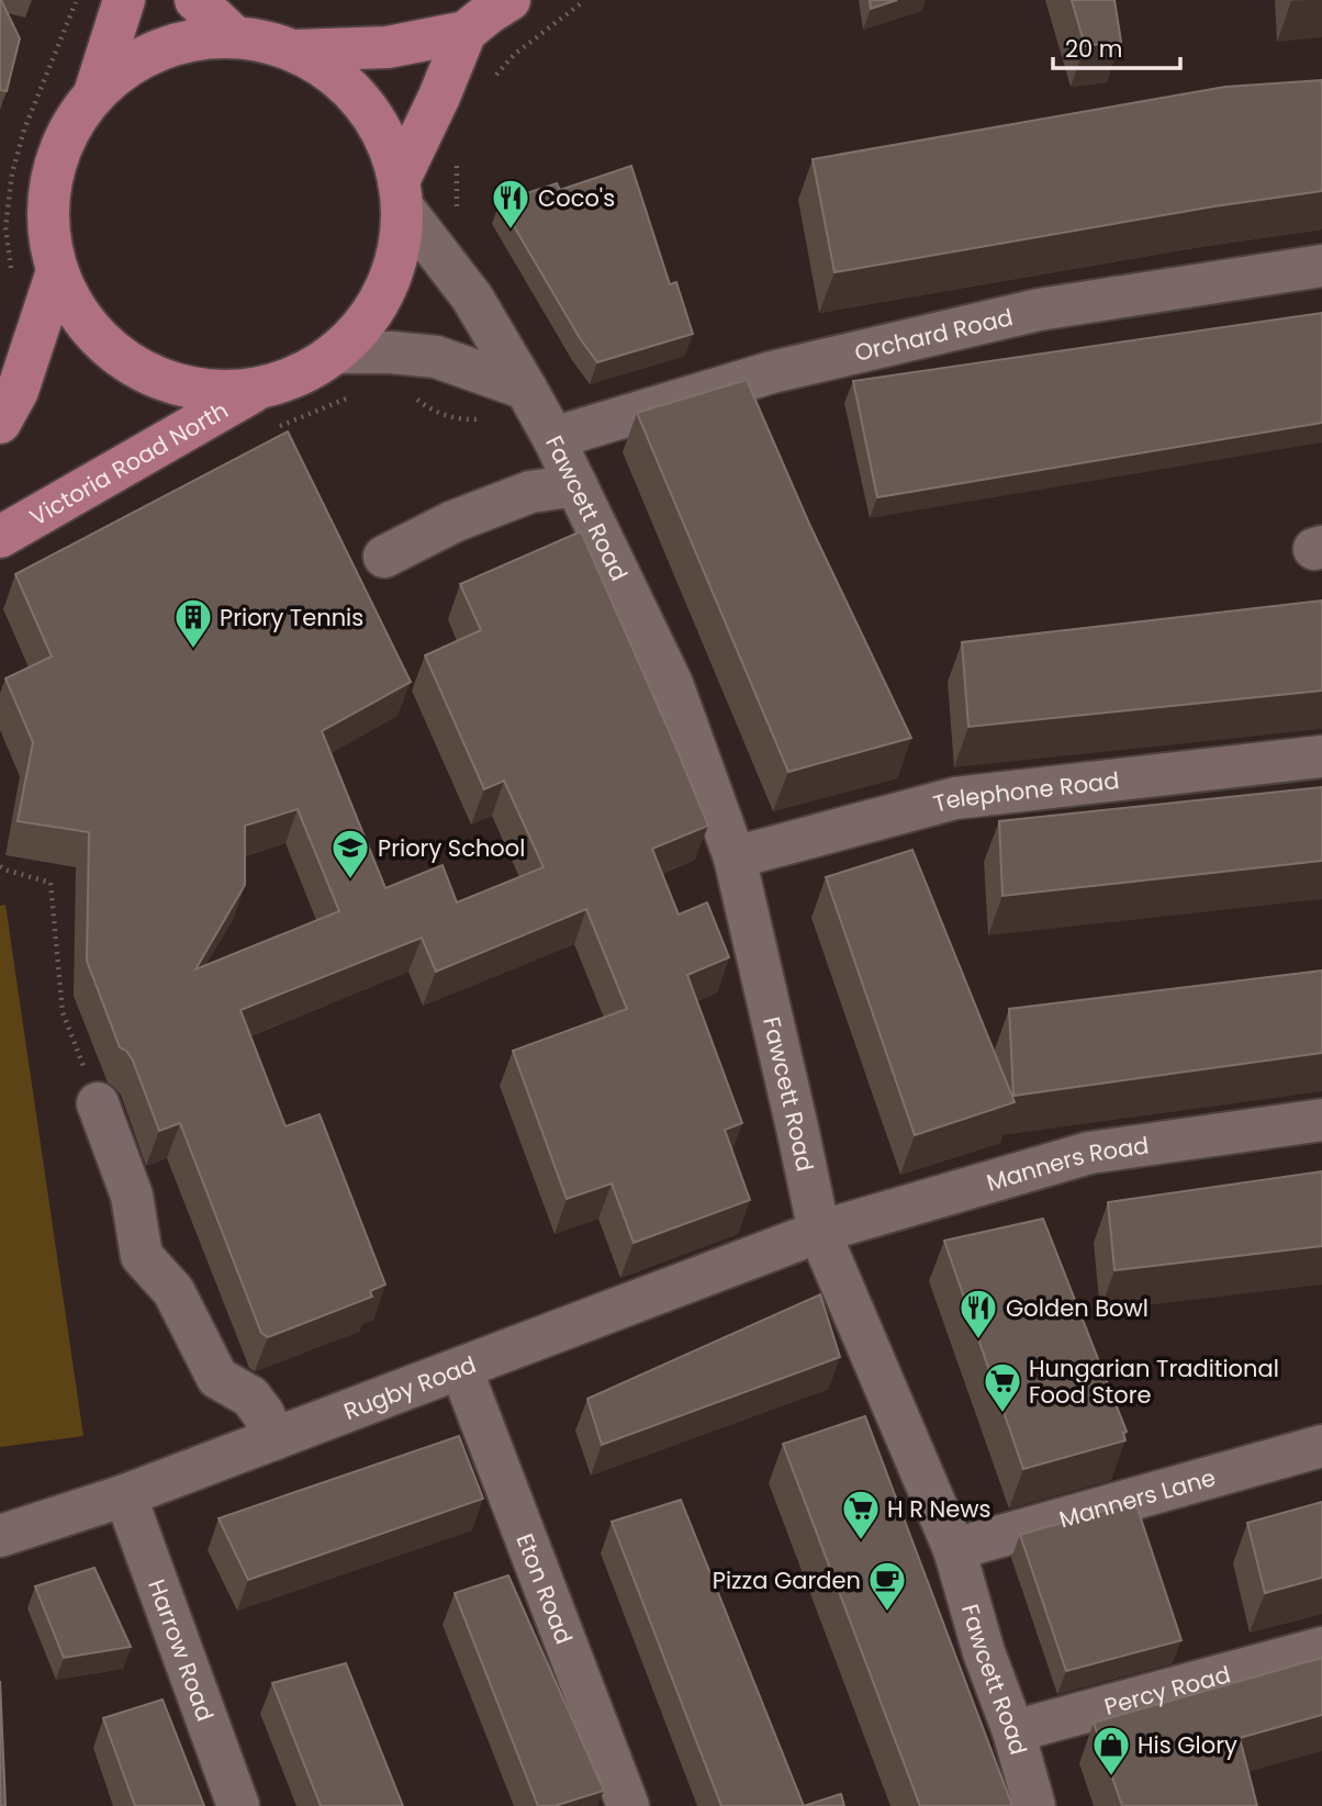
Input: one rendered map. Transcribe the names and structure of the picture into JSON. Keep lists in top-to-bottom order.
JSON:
{
  "streets": {
    "main road": ["Victoria Road North"],
    "street": [
      "Orchard Road",
      "Fawcett Road",
      "Telephone Road",
      "Manners Road",
      "Rugby Road",
      "Manners Lane",
      "Eton Road",
      "Harrow Road",
      "Percy Road"
    ]
  },
  "crossings": [
    ["Orchard Road", "Fawcett Road"],
    ["Fawcett Road", "Telephone Road"],
    ["Fawcett Road", "Manners Road"],
    ["Fawcett Road", "Rugby Road"],
    ["Fawcett Road", "Manners Lane"],
    ["Fawcett Road", "Percy Road"],
    ["Manners Road", "Rugby Road"],
    ["Rugby Road", "Eton Road"],
    ["Rugby Road", "Harrow Road"]
  ],
  "places": {
    "restaurant": ["Coco's", "Golden Bowl"],
    "building": ["Priory Tennis"],
    "school or university": ["Priory School"],
    "supermarket": ["Hungarian Traditional Food Store", "H R News"],
    "cafe": ["Pizza Garden"],
    "shop": ["His Glory"]
  },
  "scale_bar": "20 m"
}
